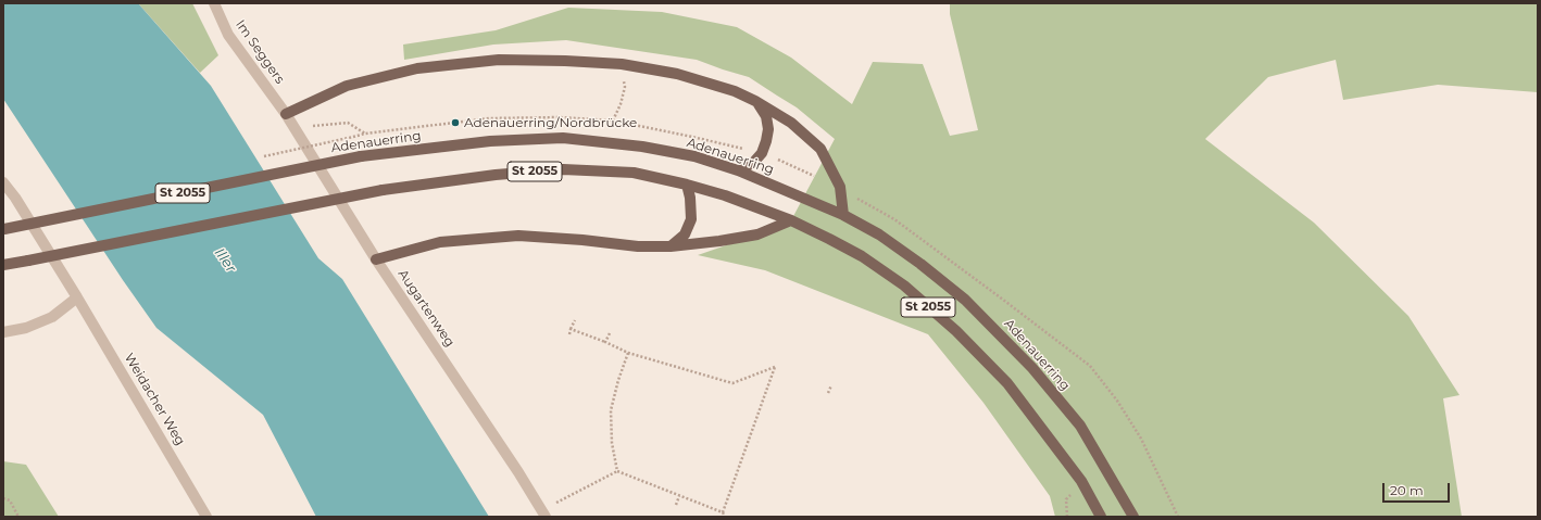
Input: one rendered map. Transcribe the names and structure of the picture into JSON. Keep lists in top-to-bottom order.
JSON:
{
  "streets": {
    "main road": ["Adenauerring", "St 2055"],
    "street": ["Im Seggers", "Augartenweg", "Weidacher Weg"]
  },
  "crossings": [
    ["Im Seggers", "Augartenweg"]
  ],
  "water": ["Iller"],
  "places": ["Adenauerring/Nordbrücke"],
  "scale_bar": "20 m"
}
